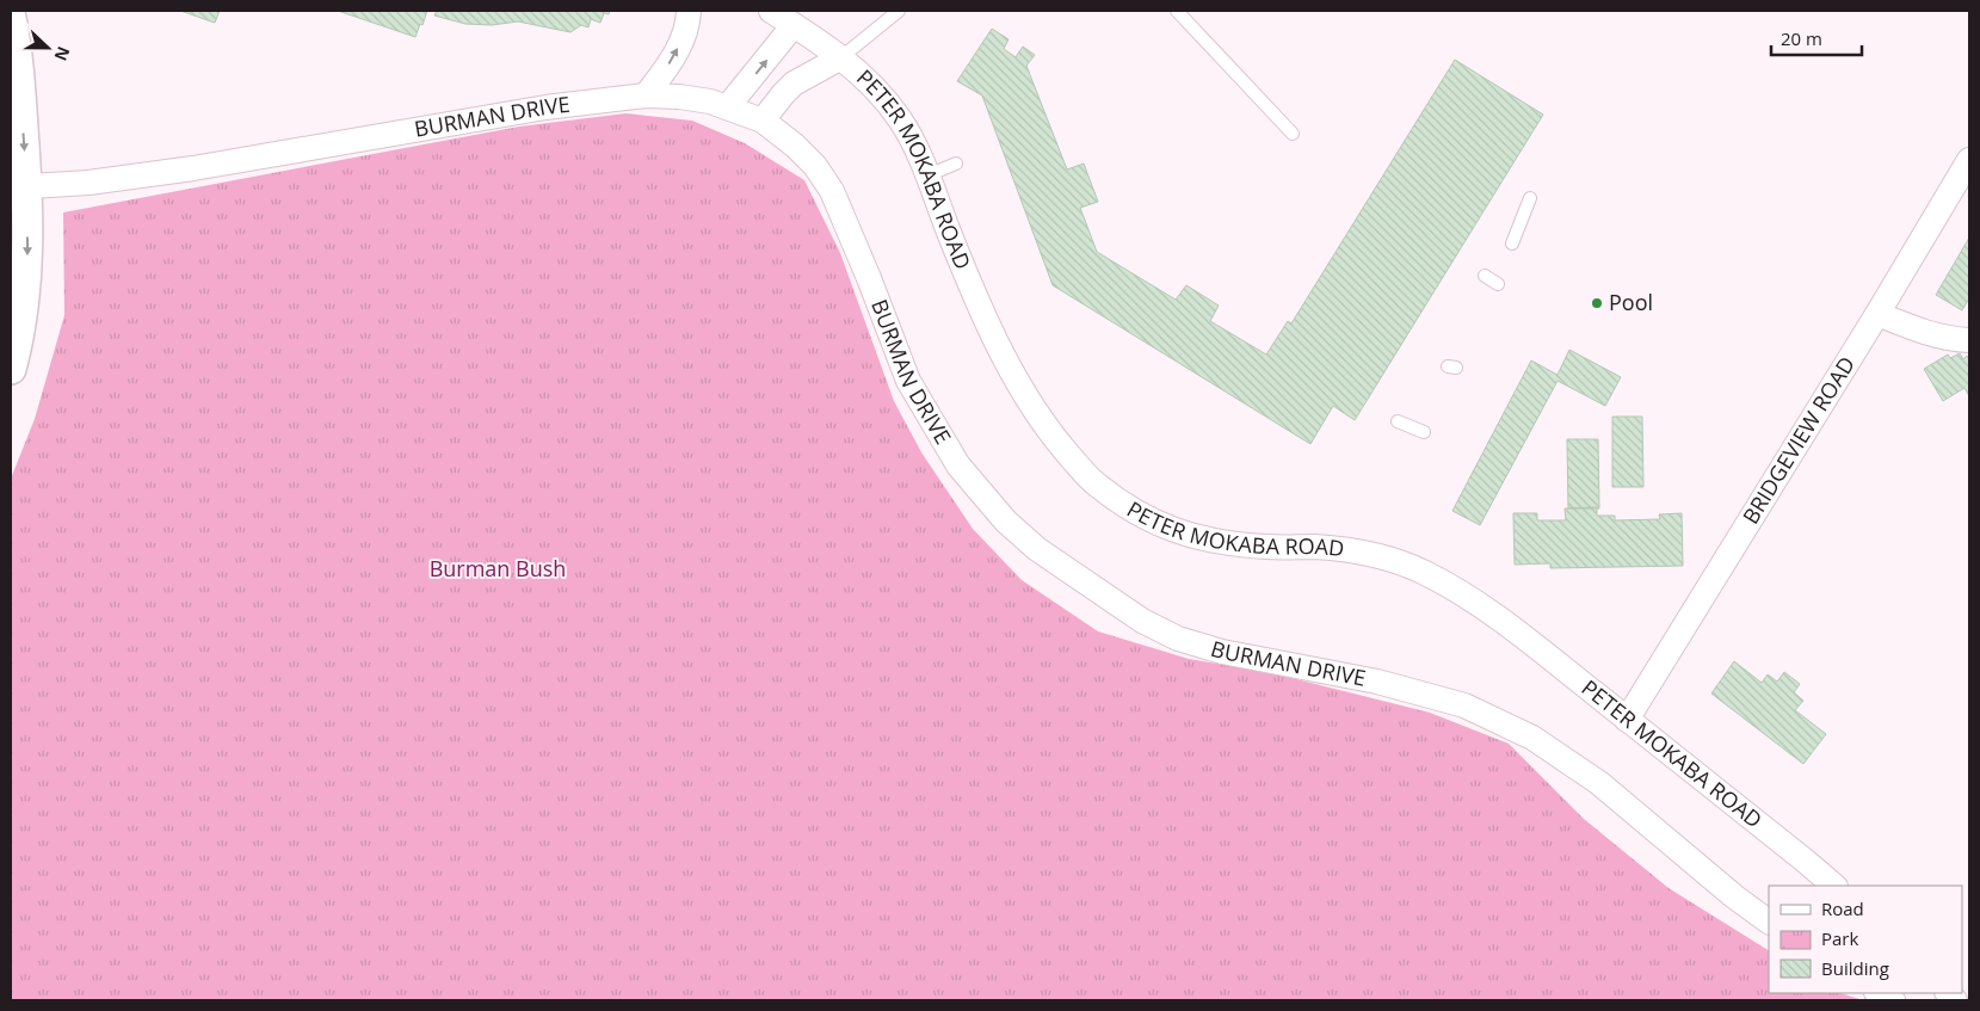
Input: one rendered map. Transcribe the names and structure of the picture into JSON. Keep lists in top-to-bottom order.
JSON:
{
  "streets": {
    "street": ["BURMAN DRIVE", "PETER MOKABA ROAD", "BRIDGEVIEW ROAD"]
  },
  "crossings": [
    ["PETER MOKABA ROAD", "BRIDGEVIEW ROAD"]
  ],
  "parks": ["Burman Bush"],
  "places": ["Pool"],
  "legend": ["Road", "Park", "Building"],
  "scale_bar": "20 m",
  "north": "right"
}
